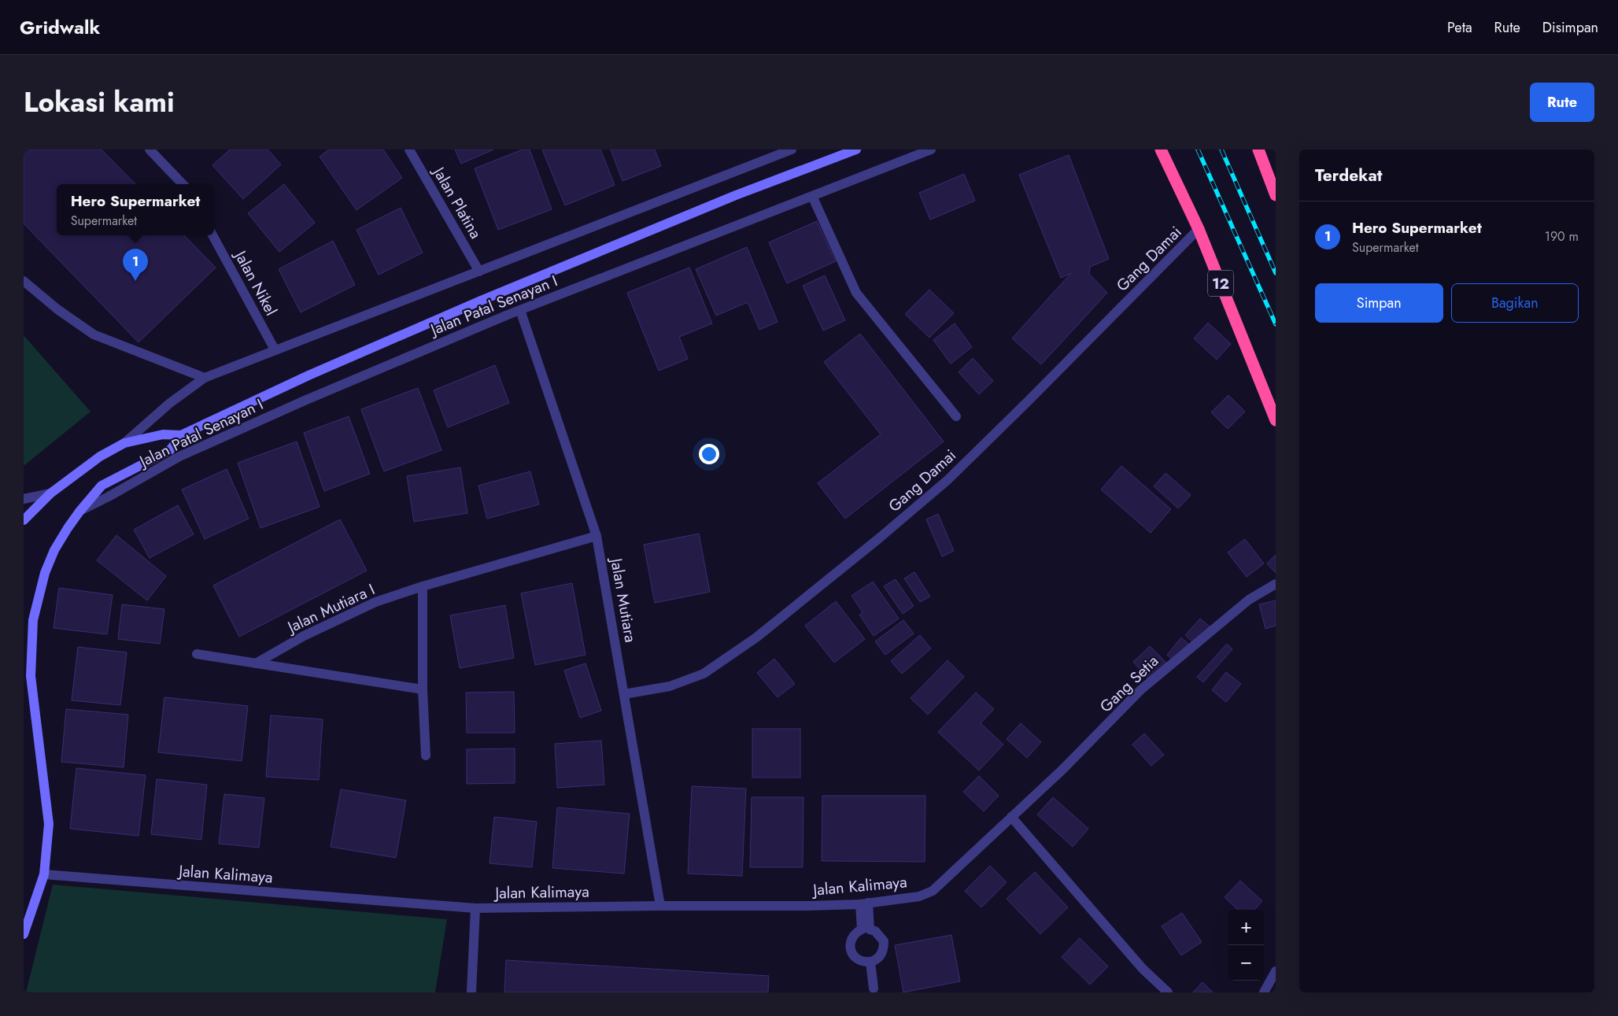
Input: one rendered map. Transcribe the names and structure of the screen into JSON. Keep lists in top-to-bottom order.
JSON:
{
  "streets": {
    "highway": ["12"],
    "main road": ["Jalan Patal Senayan I"],
    "street": [
      "Jalan Platina",
      "Gang Damai",
      "Jalan Nikel",
      "Jalan Mutiara",
      "Jalan Mutiara I",
      "Gang Setia",
      "Jalan Kalimaya"
    ]
  },
  "crossings": [
    ["Jalan Platina", "Jalan Patal Senayan I"],
    ["Gang Damai", "12"],
    ["Gang Damai", "Jalan Mutiara"],
    ["Jalan Nikel", "Jalan Patal Senayan I"],
    ["Jalan Patal Senayan I", "Jalan Mutiara"],
    ["Jalan Mutiara", "Jalan Mutiara I"],
    ["Jalan Mutiara", "Jalan Kalimaya"],
    ["Gang Setia", "Jalan Kalimaya"]
  ],
  "page": {
    "header": "Gridwalk",
    "nav": ["Peta", "Rute", "Disimpan"],
    "title": "Lokasi kami",
    "buttons": [
      "Rute",
      ["Simpan", "Bagikan"]
    ],
    "heading": "Terdekat",
    "popup": ["Hero Supermarket", "Supermarket"],
    "list": [
      {
        "mark": "1",
        "name": "Hero Supermarket",
        "note": "Supermarket",
        "value": "190 m"
      }
    ],
    "pins": "1",
    "map_buttons": ["+", "−"]
  }
}
